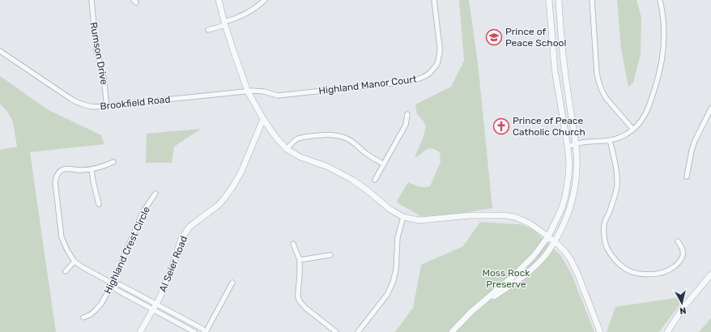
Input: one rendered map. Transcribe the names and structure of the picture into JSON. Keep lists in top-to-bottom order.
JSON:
{
  "streets": {
    "street": [
      "Rumson Drive",
      "Highland Manor Court",
      "Brookfield Road",
      "Highland Crest Circle",
      "Al Seier Road"
    ]
  },
  "crossings": [
    ["Rumson Drive", "Brookfield Road"],
    ["Highland Manor Court", "Brookfield Road"]
  ],
  "parks": ["Moss Rock Preserve"],
  "places": {
    "school or university": ["Prince of Peace School"],
    "church": ["Prince of Peace Catholic Church"]
  },
  "north": "bottom"
}
